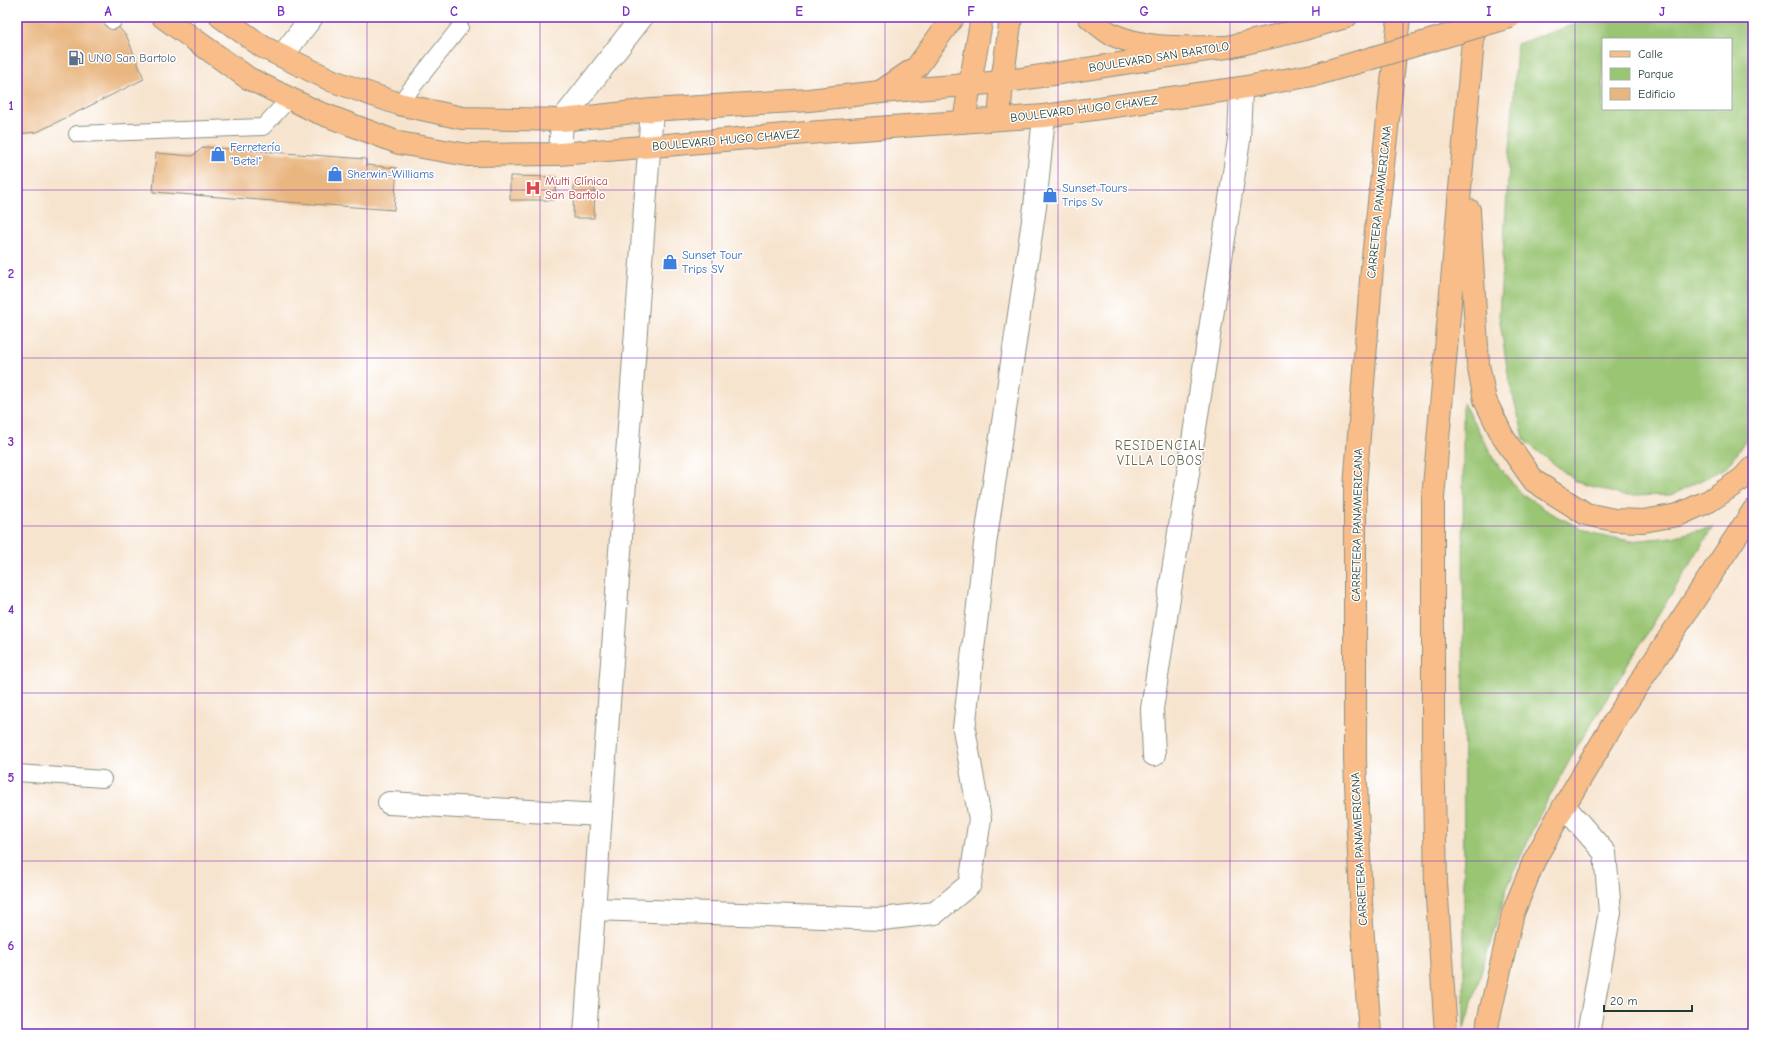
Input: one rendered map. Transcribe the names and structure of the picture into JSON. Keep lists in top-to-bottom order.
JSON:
{
  "streets": {
    "main road": ["BOULEVARD SAN BARTOLO", "BOULEVARD HUGO CHAVEZ", "CARRETERA PANAMERICANA"]
  },
  "districts": ["RESIDENCIAL VILLA LOBOS"],
  "places": {
    "fuel station": ["UNO San Bartolo"],
    "shop": [
      "Ferretería \"Betel\"",
      "Sherwin-Williams",
      "Sunset Tours Trips Sv",
      "Sunset Tour Trips SV"
    ],
    "hospital": ["Multi Clínica San Bartolo"]
  },
  "legend": ["Calle", "Parque", "Edificio"],
  "scale_bar": "20 m",
  "grid": {
    "columns": [
      "A",
      "B",
      "C",
      "D",
      "E",
      "F",
      "G",
      "H",
      "I",
      "J"
    ],
    "rows": [
      "1",
      "2",
      "3",
      "4",
      "5",
      "6"
    ]
  }
}
